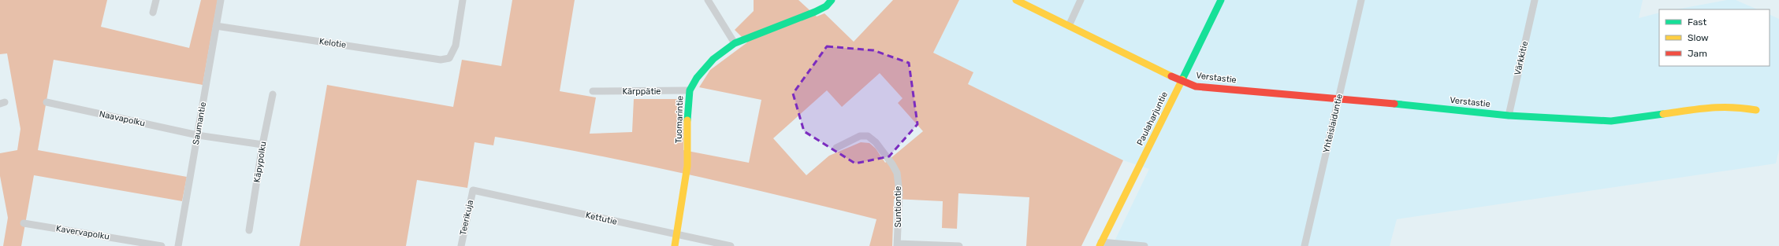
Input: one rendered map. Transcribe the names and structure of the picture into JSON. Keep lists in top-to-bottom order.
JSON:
{
  "streets": {
    "street": [
      "Kelotie",
      "Värkkitie",
      "Verstastie",
      "Kärppätie",
      "Naavapolku",
      "Paulaharjuntie",
      "Tuomarintie",
      "Saumantie",
      "Yhteislaiduntie",
      "Käpypolku",
      "Suntiontie",
      "Teerikuja",
      "Kettutie",
      "Kavervapolku"
    ]
  },
  "crossings": [
    ["Kelotie", "Saumantie"],
    ["Värkkitie", "Verstastie"],
    ["Verstastie", "Paulaharjuntie"],
    ["Verstastie", "Yhteislaiduntie"],
    ["Kärppätie", "Tuomarintie"],
    ["Naavapolku", "Saumantie"],
    ["Naavapolku", "Käpypolku"],
    ["Tuomarintie", "Kettutie"],
    ["Teerikuja", "Kettutie"]
  ],
  "legend": ["Fast", "Slow", "Jam"]
}
